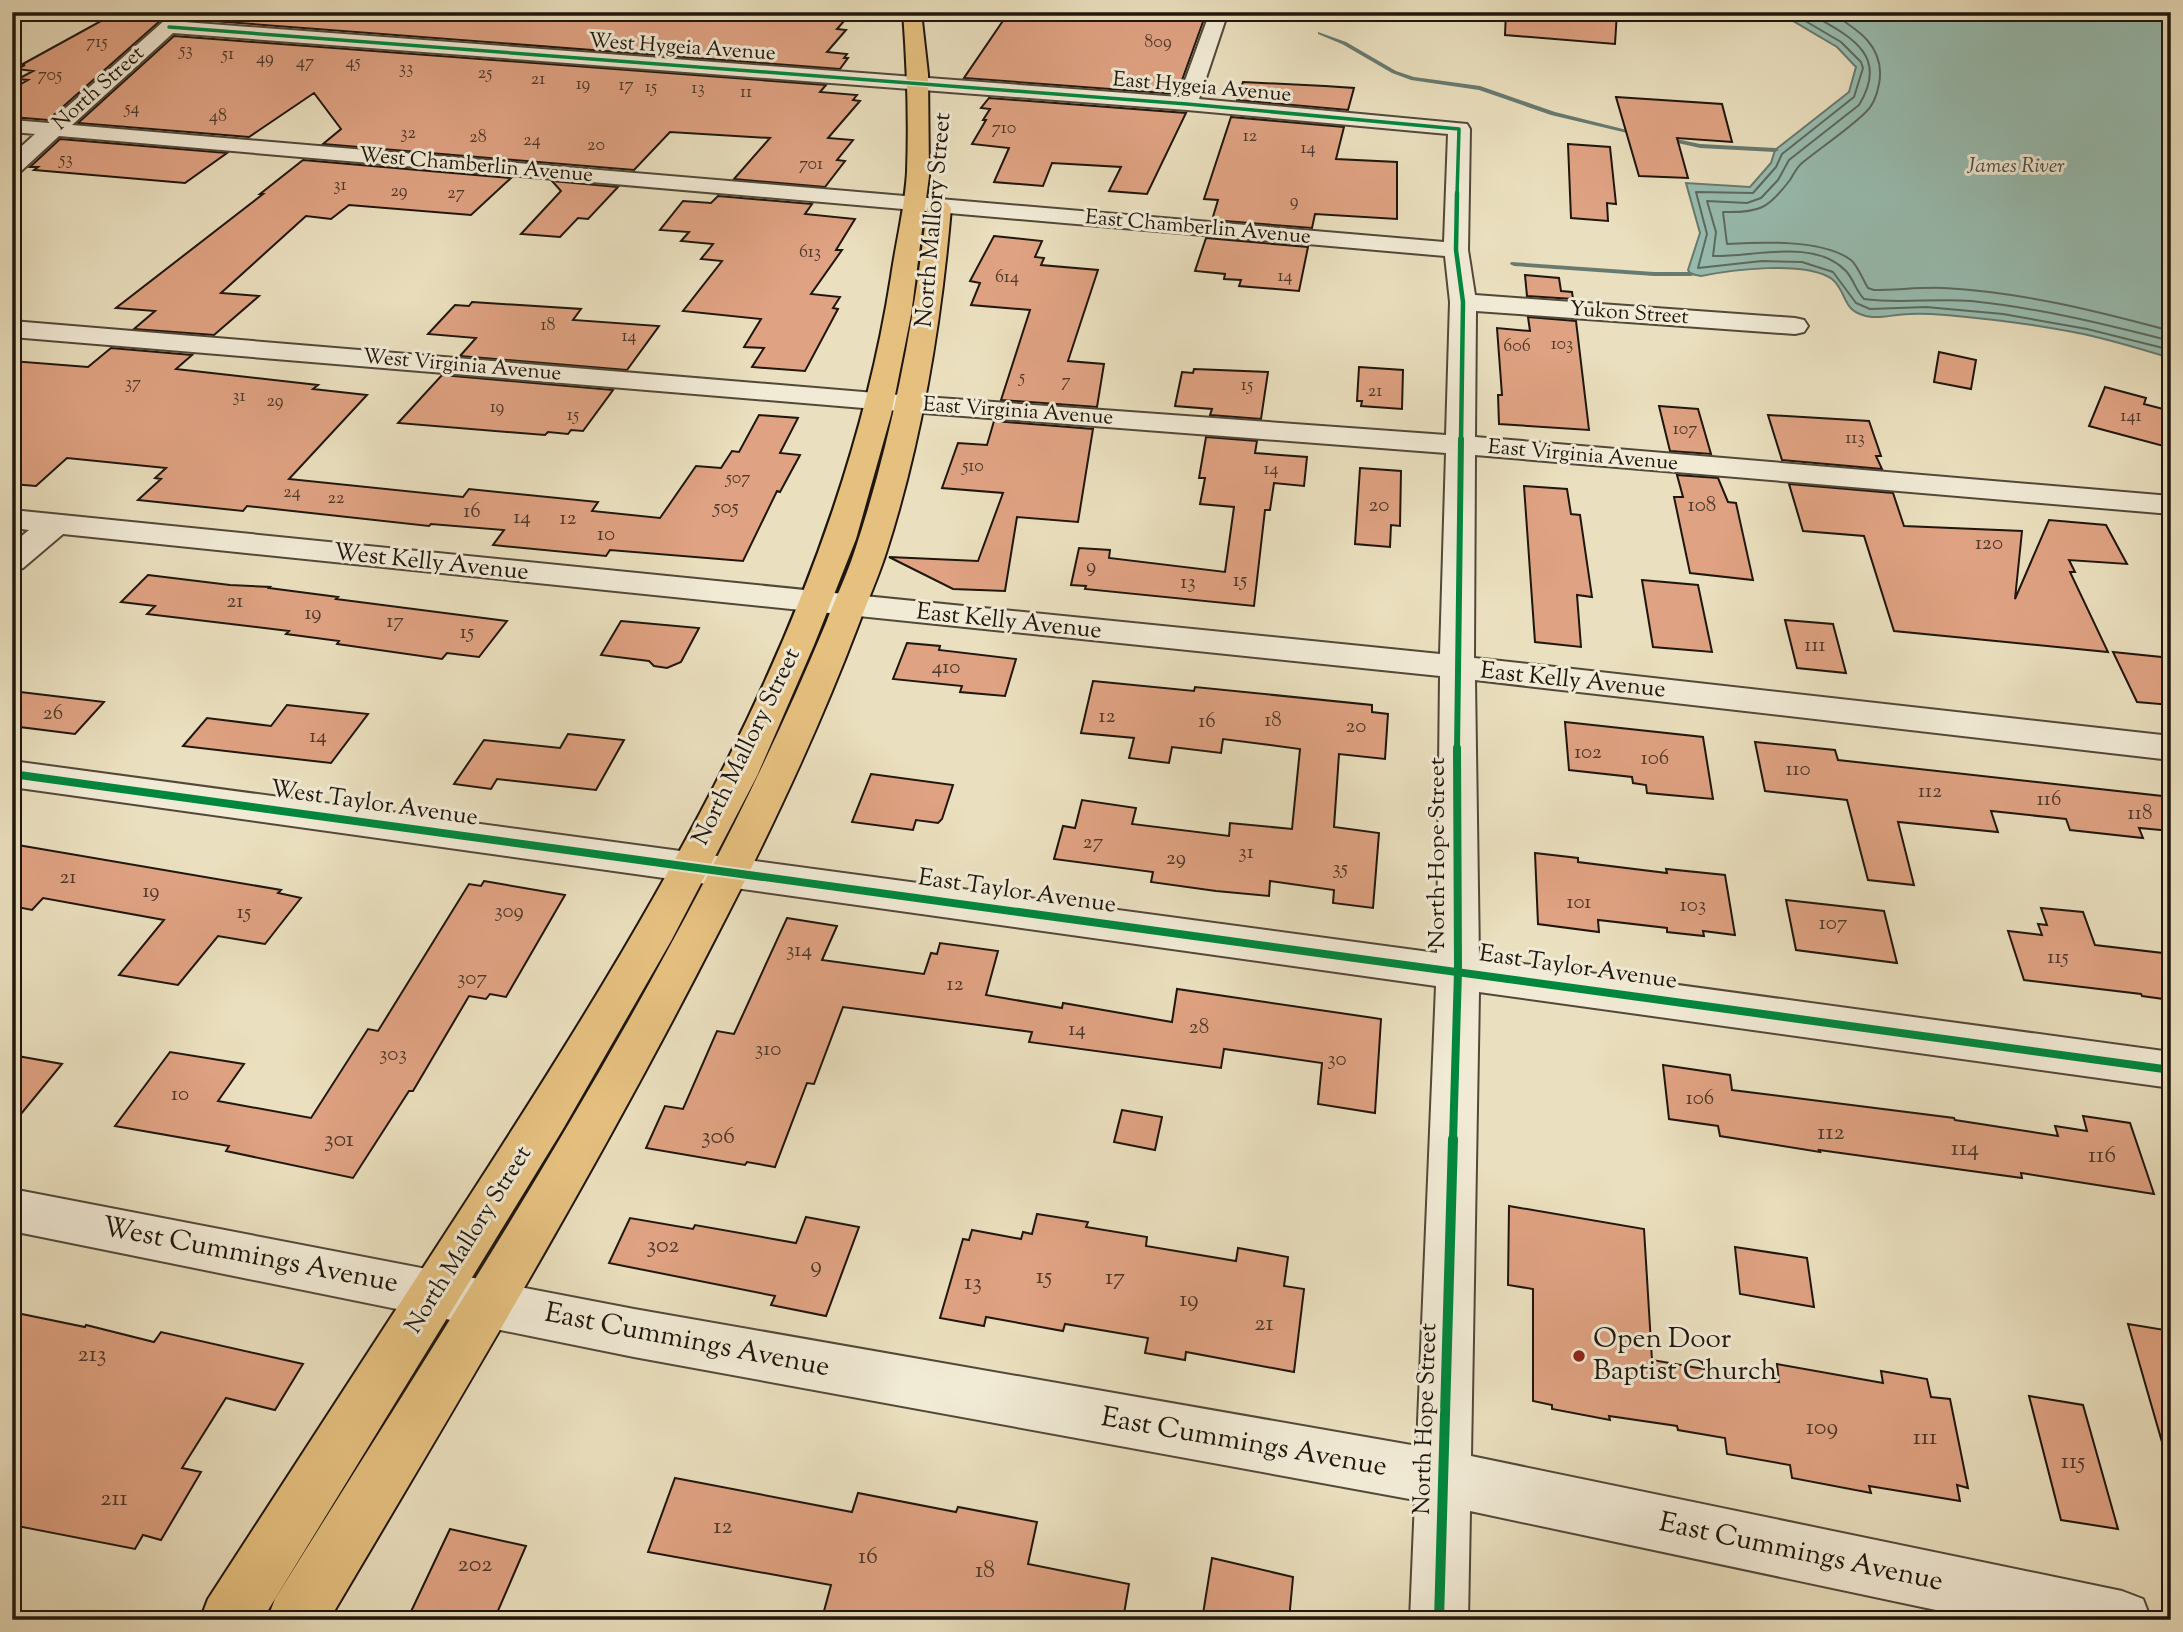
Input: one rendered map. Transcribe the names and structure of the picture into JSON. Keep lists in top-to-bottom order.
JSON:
{
  "streets": {
    "main road": ["North Mallory Street"],
    "street": [
      "West Hygeia Avenue",
      "East Hygeia Avenue",
      "North Street",
      "West Chamberlin Avenue",
      "East Chamberlin Avenue",
      "Yukon Street",
      "West Virginia Avenue",
      "East Virginia Avenue",
      "West Kelly Avenue",
      "East Kelly Avenue",
      "West Taylor Avenue",
      "North Hope Street",
      "East Taylor Avenue",
      "West Cummings Avenue",
      "East Cummings Avenue"
    ]
  },
  "crossings": [
    ["West Hygeia Avenue", "East Hygeia Avenue"],
    ["West Hygeia Avenue", "North Street"],
    ["West Hygeia Avenue", "North Mallory Street"],
    ["East Hygeia Avenue", "North Mallory Street"],
    ["East Hygeia Avenue", "North Hope Street"],
    ["North Street", "West Chamberlin Avenue"],
    ["West Chamberlin Avenue", "North Mallory Street"],
    ["West Chamberlin Avenue", "East Chamberlin Avenue"],
    ["North Mallory Street", "East Chamberlin Avenue"],
    ["North Mallory Street", "West Virginia Avenue"],
    ["North Mallory Street", "East Virginia Avenue"],
    ["North Mallory Street", "West Kelly Avenue"],
    ["North Mallory Street", "East Kelly Avenue"],
    ["North Mallory Street", "West Taylor Avenue"],
    ["North Mallory Street", "East Taylor Avenue"],
    ["North Mallory Street", "West Cummings Avenue"],
    ["North Mallory Street", "East Cummings Avenue"],
    ["East Chamberlin Avenue", "North Hope Street"],
    ["Yukon Street", "North Hope Street"],
    ["West Virginia Avenue", "East Virginia Avenue"],
    ["East Virginia Avenue", "North Hope Street"],
    ["West Kelly Avenue", "East Kelly Avenue"],
    ["East Kelly Avenue", "North Hope Street"],
    ["West Taylor Avenue", "East Taylor Avenue"],
    ["North Hope Street", "East Taylor Avenue"],
    ["North Hope Street", "East Cummings Avenue"],
    ["West Cummings Avenue", "East Cummings Avenue"]
  ],
  "water": ["James River"],
  "places": ["Open Door Baptist Church"],
  "house_numbers": [
    "715",
    "809",
    "53",
    "51",
    "49",
    "47",
    "45",
    "33",
    "25",
    "705",
    "21",
    "19",
    "17",
    "15",
    "13",
    "11",
    "54",
    "48",
    "710",
    "32",
    "12",
    "28",
    "24",
    "20",
    "14",
    "53",
    "701",
    "31",
    "29",
    "27",
    "9",
    "613",
    "14",
    "614",
    "18",
    "14",
    "103",
    "606",
    "5",
    "7",
    "37",
    "15",
    "21",
    "31",
    "29",
    "19",
    "15",
    "141",
    "107",
    "113",
    "510",
    "14",
    "507",
    "24",
    "22",
    "20",
    "108",
    "505",
    "16",
    "14",
    "12",
    "10",
    "120",
    "9",
    "15",
    "13",
    "21",
    "19",
    "17",
    "15",
    "111",
    "410",
    "26",
    "12",
    "18",
    "16",
    "20",
    "14",
    "102",
    "106",
    "110",
    "112",
    "116",
    "118",
    "27",
    "31",
    "29",
    "35",
    "21",
    "19",
    "101",
    "103",
    "309",
    "15",
    "107",
    "314",
    "115",
    "307",
    "12",
    "28",
    "14",
    "310",
    "303",
    "30",
    "10",
    "106",
    "112",
    "306",
    "301",
    "114",
    "116",
    "302",
    "9",
    "15",
    "17",
    "13",
    "19",
    "21",
    "213",
    "109",
    "111",
    "115",
    "211",
    "12",
    "16",
    "202",
    "18"
  ]
}
